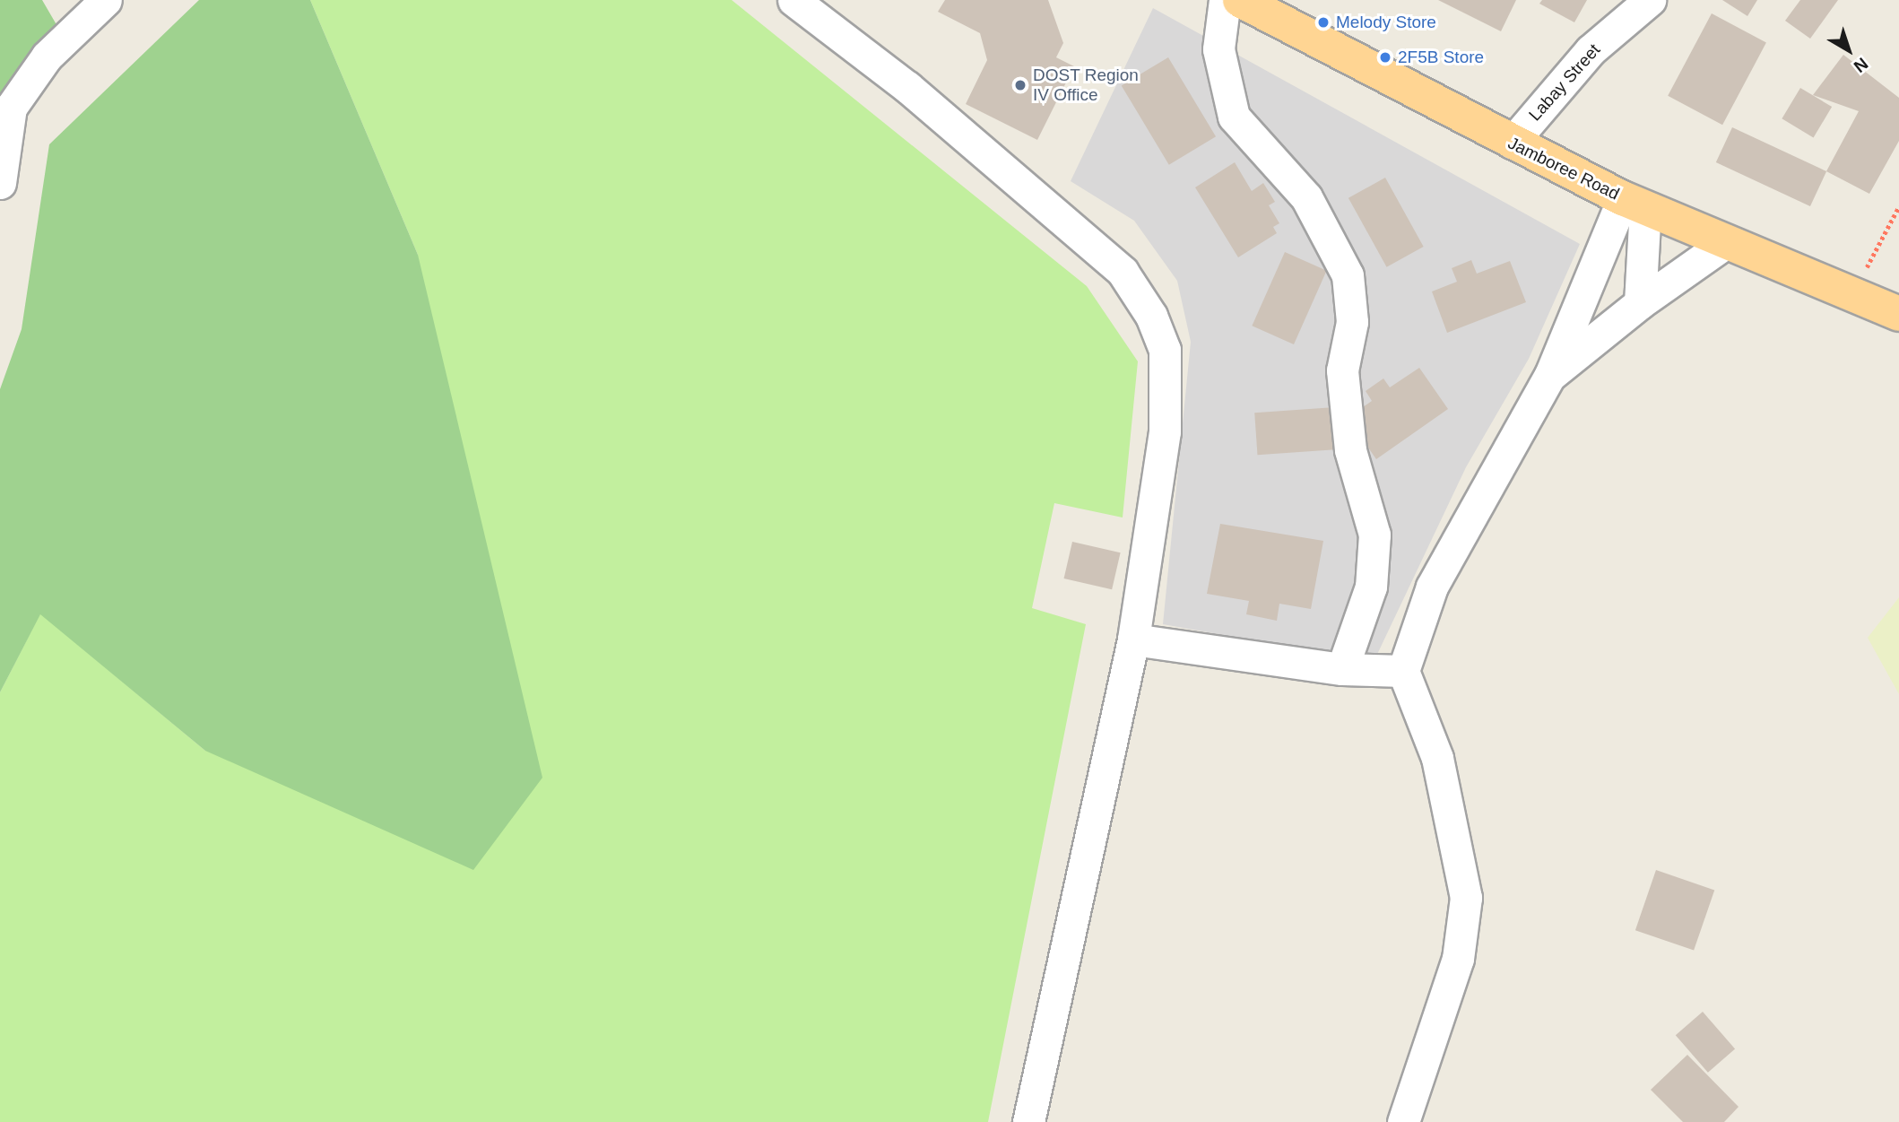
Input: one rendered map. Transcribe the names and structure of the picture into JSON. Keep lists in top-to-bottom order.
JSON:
{
  "streets": {
    "main road": ["Jamboree Road"],
    "street": ["Labay Street"]
  },
  "crossings": [
    ["Labay Street", "Jamboree Road"]
  ],
  "places": ["Melody Store", "2F5B Store", "DOST Region IV Office"],
  "north": "bottom right"
}
